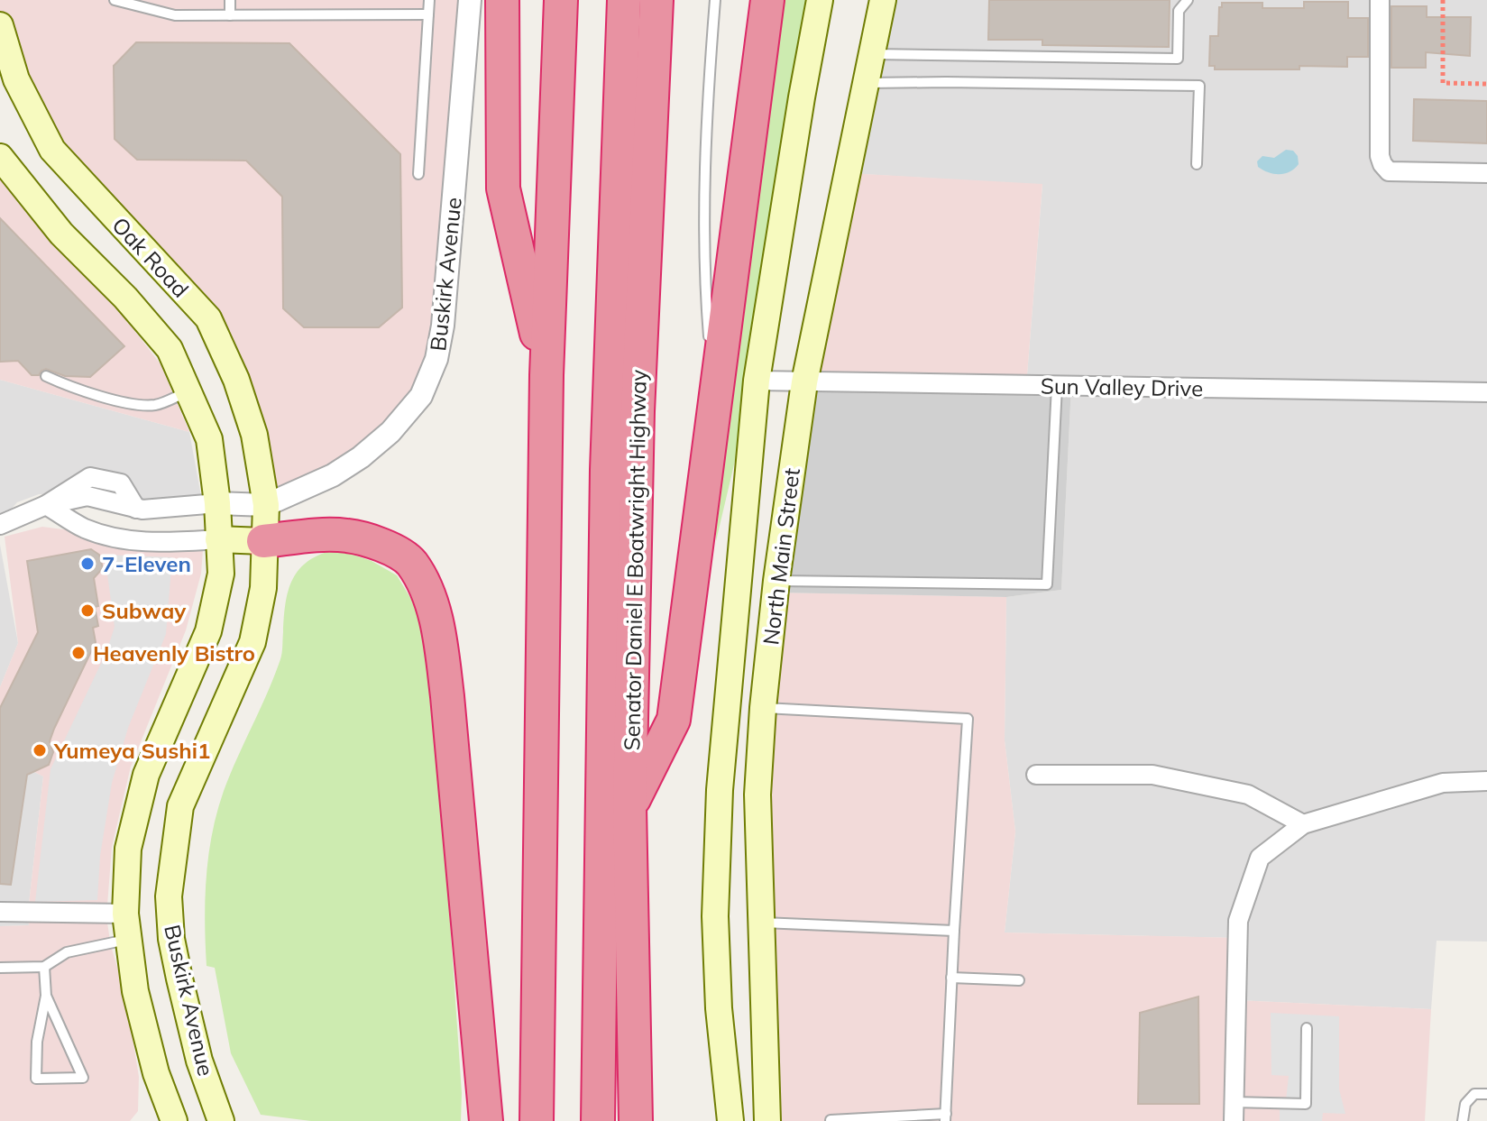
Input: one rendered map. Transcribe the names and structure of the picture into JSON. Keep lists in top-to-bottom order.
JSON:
{
  "streets": {
    "highway": ["Senator Daniel E Boatwright Highway"],
    "main road": ["Oak Road", "Buskirk Avenue", "North Main Street"],
    "street": ["Sun Valley Drive"]
  },
  "crossings": [
    ["Oak Road", "Buskirk Avenue"],
    ["Sun Valley Drive", "North Main Street"]
  ],
  "places": [
    "7-Eleven",
    "Subway",
    "Heavenly Bistro",
    "Yumeya Sushi1"
  ]
}
